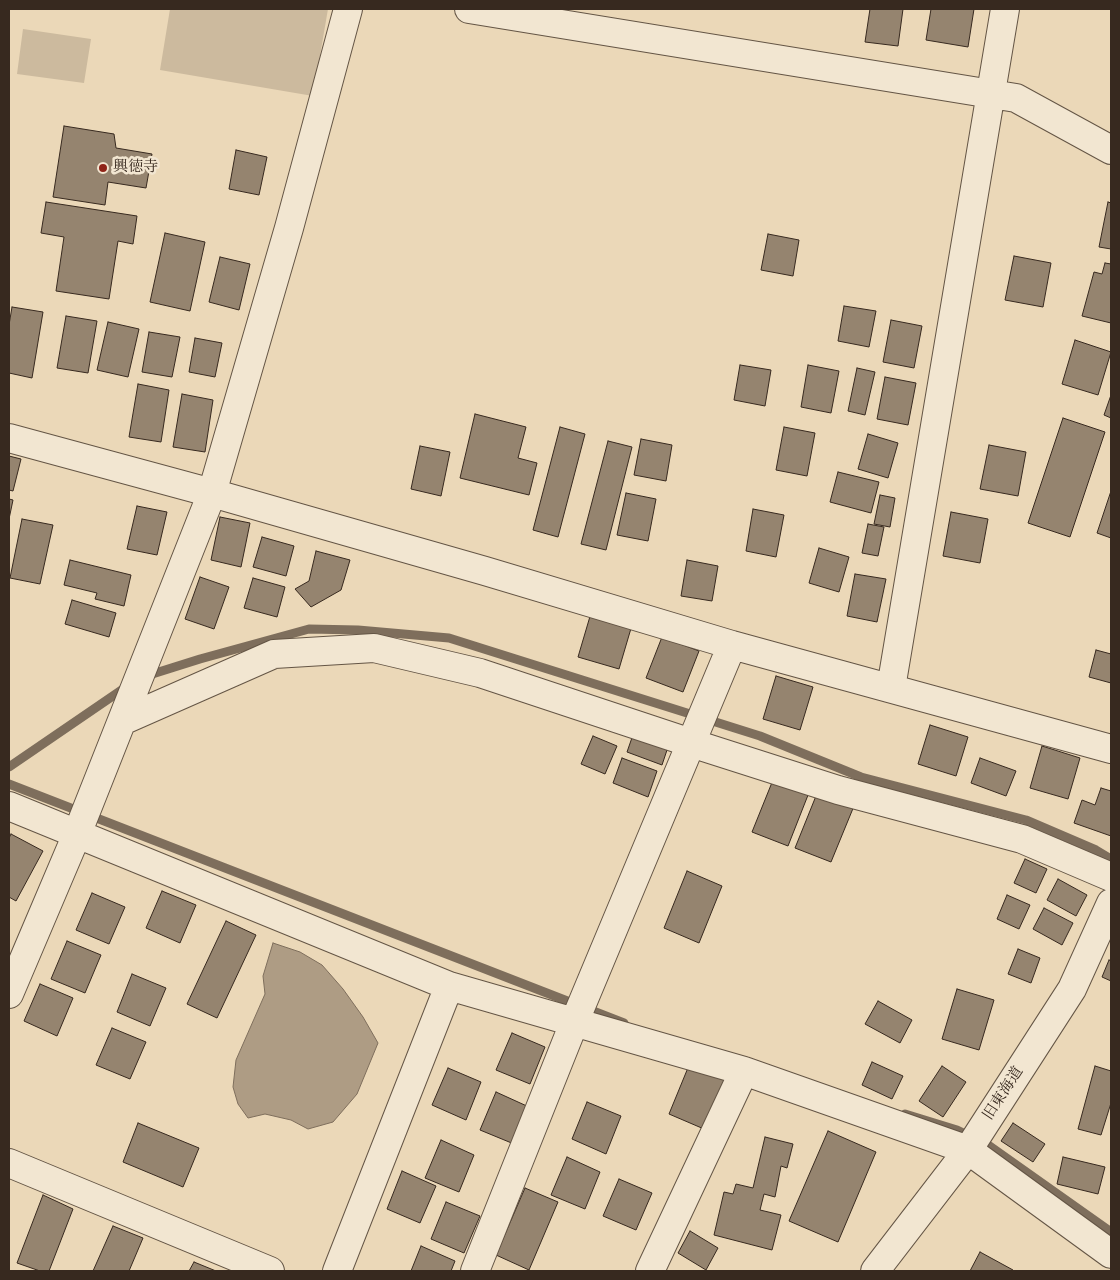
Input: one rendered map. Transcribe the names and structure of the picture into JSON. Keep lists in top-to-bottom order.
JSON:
{
  "streets": {
    "street": ["旧東海道"]
  },
  "places": ["興徳寺"]
}
